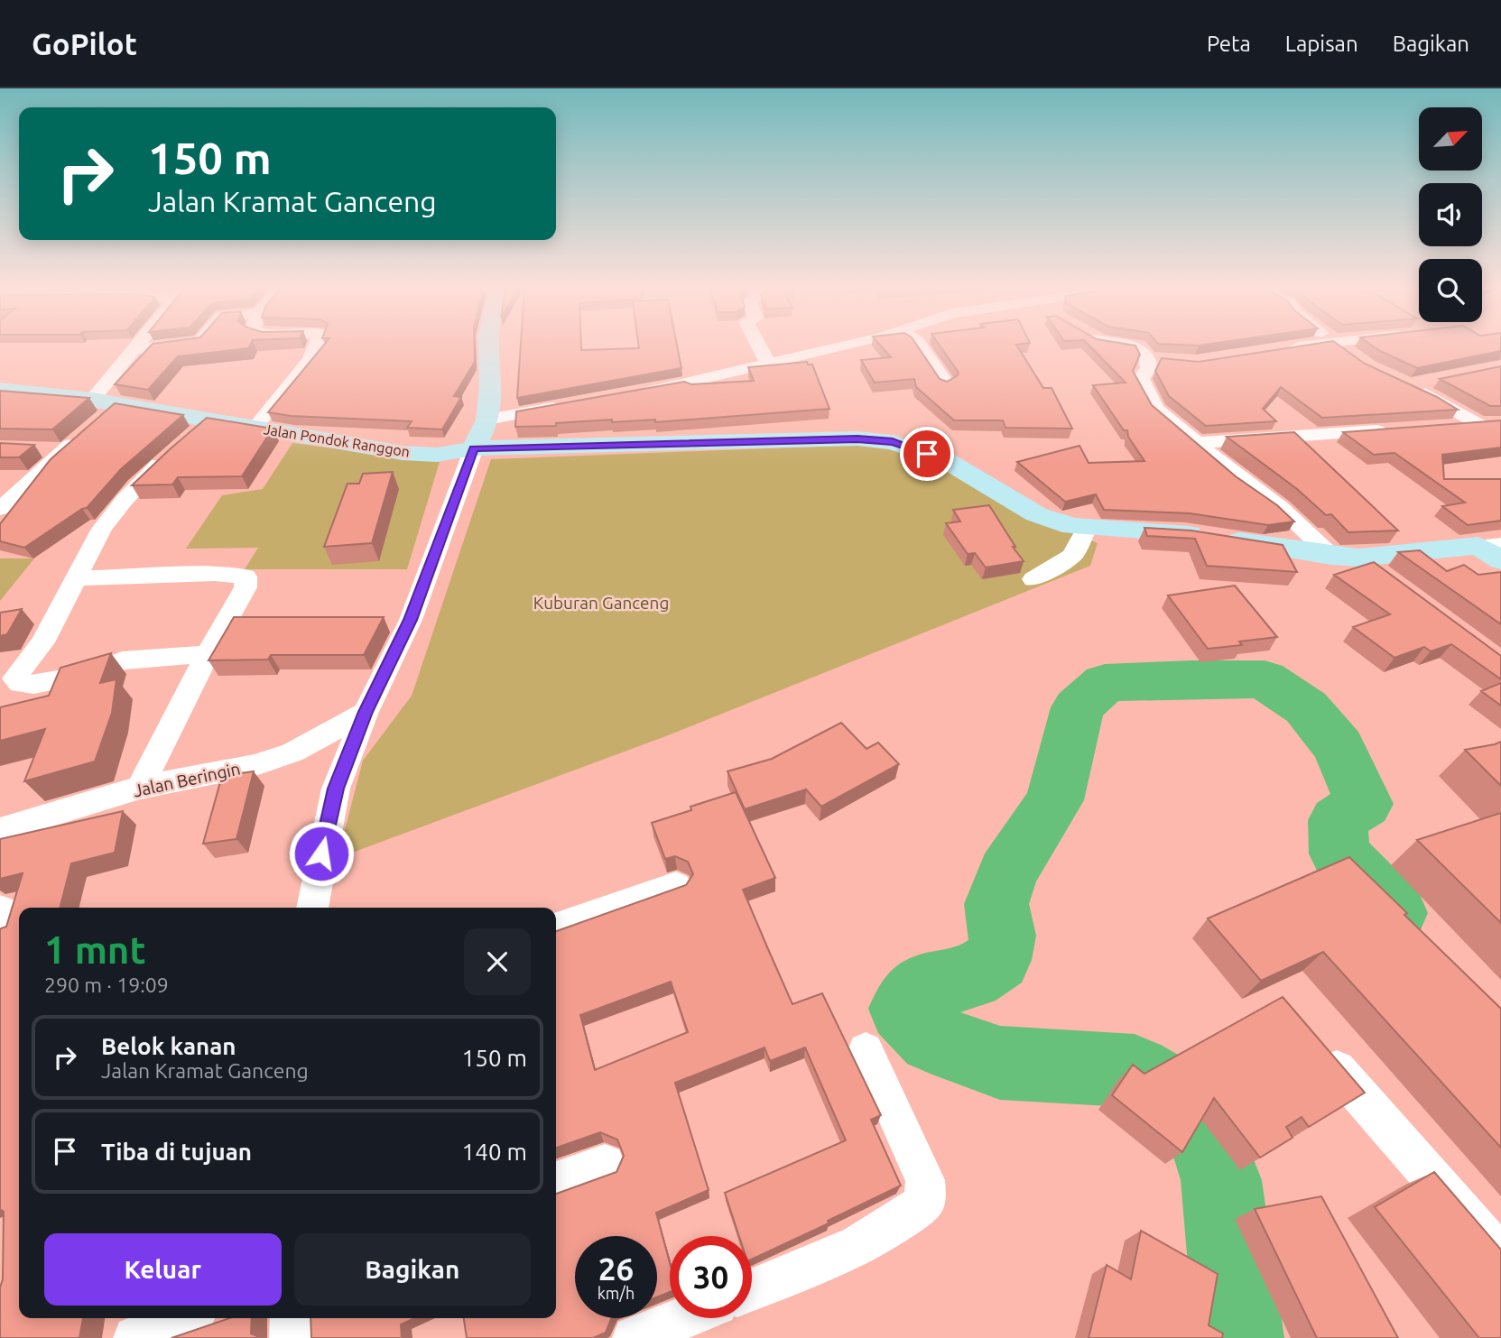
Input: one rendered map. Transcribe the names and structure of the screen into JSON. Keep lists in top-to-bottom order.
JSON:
{
  "streets": {
    "street": ["Jalan Pondok Ranggon", "Jalan Beringin"]
  },
  "parks": ["Kuburan Ganceng"],
  "north": "top right",
  "page": {
    "header": "GoPilot",
    "nav": ["Peta", "Lapisan", "Bagikan"],
    "turn": ["150 m", "Jalan Kramat Ganceng"],
    "heading": ["1 mnt", "290 m · 19:09"],
    "list": [
      {
        "name": "Belok kanan",
        "note": "Jalan Kramat Ganceng",
        "value": "150 m"
      },
      {
        "name": "Tiba di tujuan",
        "value": "140 m"
      }
    ],
    "buttons": ["Keluar", "Bagikan"],
    "speed": "26 km/h",
    "limit": "30"
  }
}
